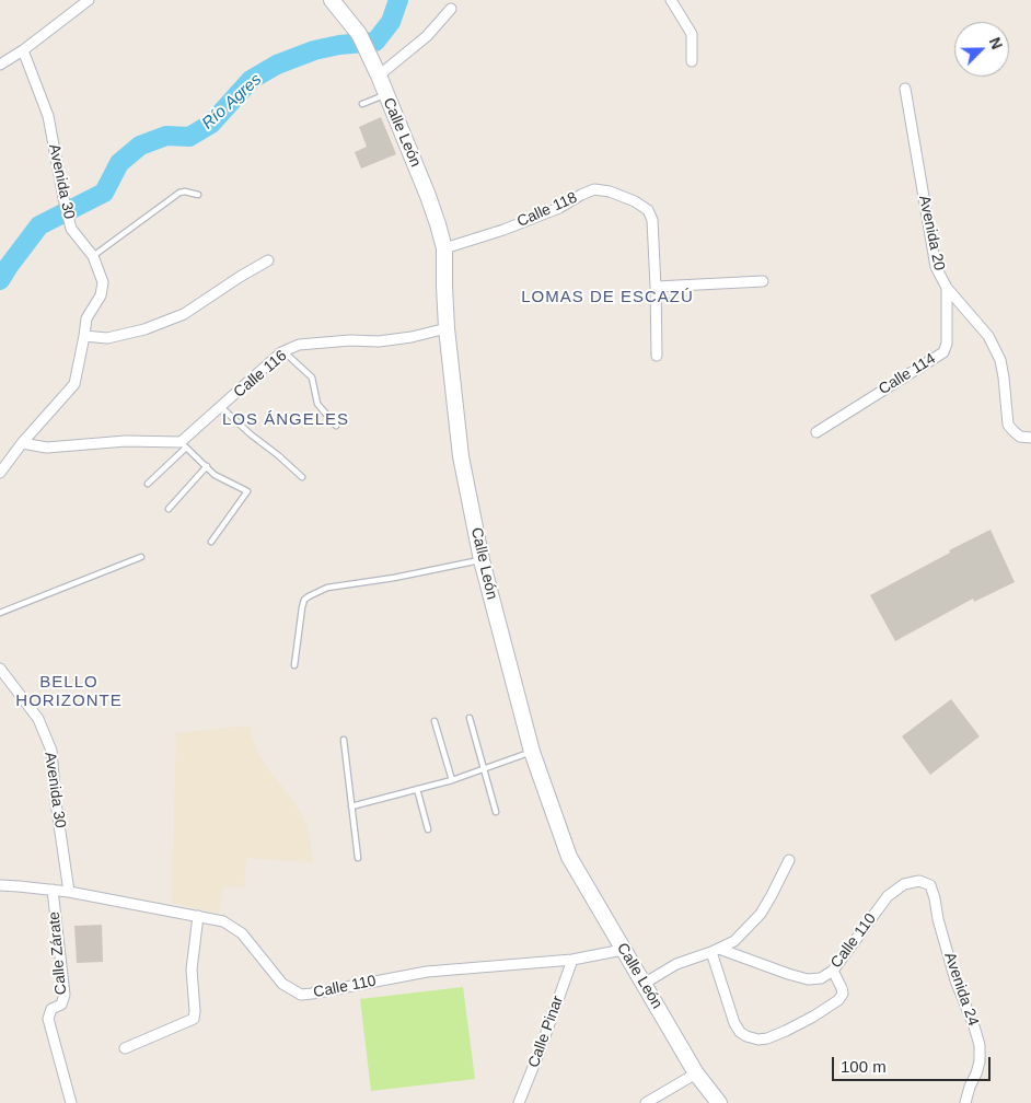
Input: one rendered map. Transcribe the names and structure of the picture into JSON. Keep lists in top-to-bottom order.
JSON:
{
  "streets": {
    "main road": ["Calle León"],
    "street": [
      "Avenida 30",
      "Calle 118",
      "Avenida 20",
      "Calle 116",
      "Calle 114",
      "Calle 110",
      "Calle Zárate",
      "Avenida 24",
      "Calle Pinar"
    ]
  },
  "crossings": [
    ["Calle León", "Calle 118"],
    ["Calle León", "Calle 116"],
    ["Calle León", "Calle 110"],
    ["Avenida 30", "Calle 110"],
    ["Avenida 20", "Calle 114"],
    ["Calle 110", "Calle Zárate"],
    ["Calle 110", "Avenida 24"],
    ["Calle 110", "Calle Pinar"]
  ],
  "districts": ["LOMAS DE ESCAZÚ", "LOS ÁNGELES", "BELLO HORIZONTE"],
  "water": ["Río Agres"],
  "scale_bar": "100 m",
  "north": "top right"
}
